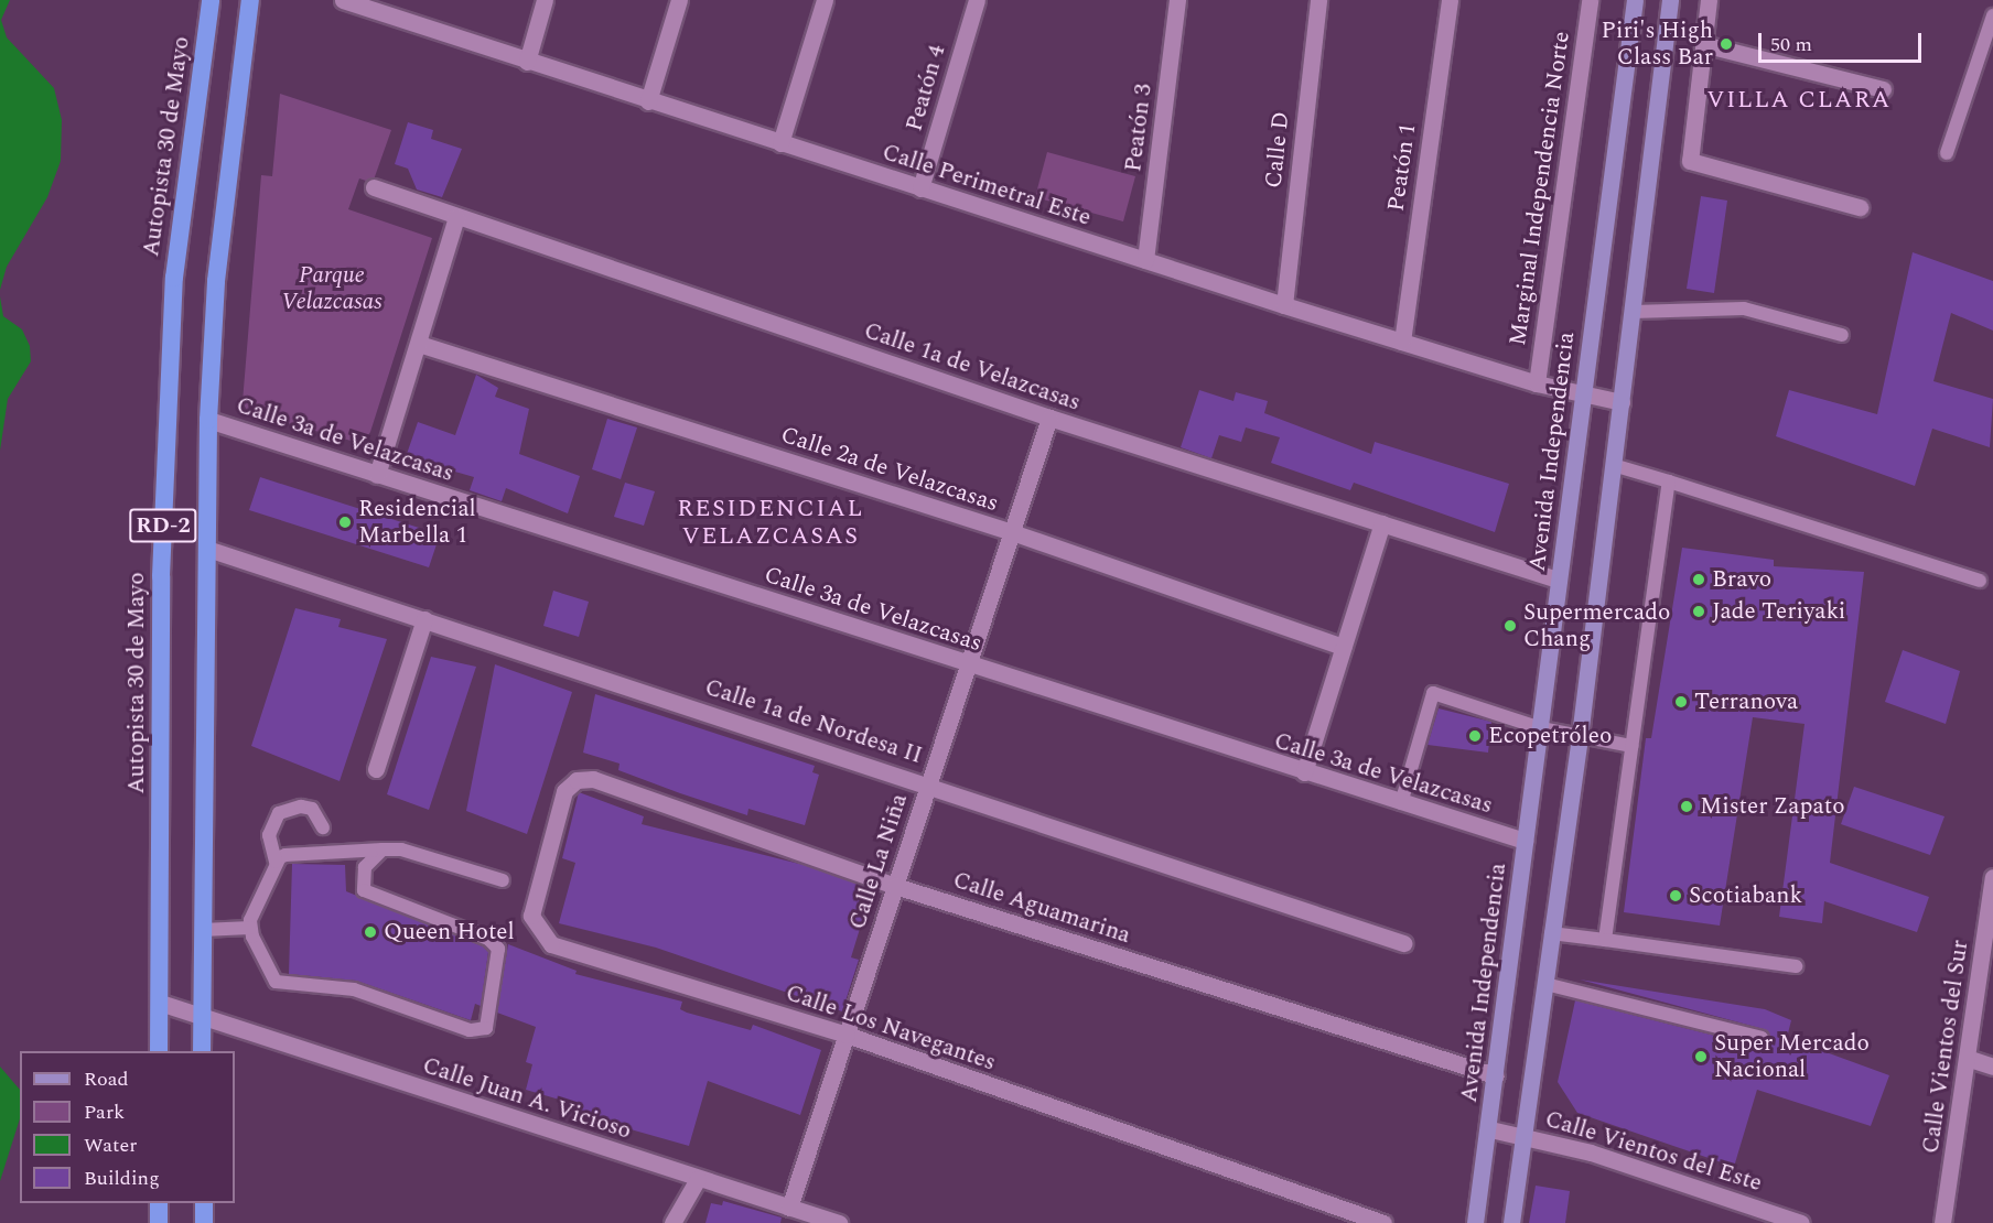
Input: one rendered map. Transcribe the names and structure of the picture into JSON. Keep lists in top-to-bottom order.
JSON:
{
  "streets": {
    "highway": ["Autopista 30 de Mayo", "RD-2"],
    "main road": ["Avenida Independencia"],
    "street": [
      "Peatón 4",
      "Peatón 3",
      "Calle D",
      "Peatón 1",
      "Calle Perimetral Este",
      "Marginal Independencia Norte",
      "Calle 1a de Velazcasas",
      "Calle 3a de Velazcasas",
      "Calle 2a de Velazcasas",
      "Calle 1a de Nordesa II",
      "Calle La Niña",
      "Calle Aguamarina",
      "Calle Los Navegantes",
      "Calle Vientos del Sur",
      "Calle Juan A. Vicioso",
      "Calle Vientos del Este"
    ]
  },
  "crossings": [
    ["Peatón 4", "Calle Perimetral Este"],
    ["Peatón 3", "Calle Perimetral Este"],
    ["Autopista 30 de Mayo", "Calle Juan A. Vicioso"],
    ["Calle D", "Calle Perimetral Este"],
    ["Peatón 1", "Calle Perimetral Este"],
    ["Calle Perimetral Este", "Marginal Independencia Norte"],
    ["Calle Perimetral Este", "Avenida Independencia"],
    ["Calle 1a de Velazcasas", "Avenida Independencia"],
    ["Calle 1a de Velazcasas", "Calle La Niña"],
    ["Calle 3a de Velazcasas", "Avenida Independencia"],
    ["Calle 3a de Velazcasas", "RD-2"],
    ["Calle 3a de Velazcasas", "Calle La Niña"],
    ["Avenida Independencia", "Calle Aguamarina"],
    ["Avenida Independencia", "Calle Vientos del Este"],
    ["Calle 2a de Velazcasas", "Calle La Niña"],
    ["RD-2", "Calle 1a de Nordesa II"],
    ["RD-2", "Calle Juan A. Vicioso"],
    ["Calle 1a de Nordesa II", "Calle La Niña"],
    ["Calle La Niña", "Calle Aguamarina"],
    ["Calle La Niña", "Calle Los Navegantes"],
    ["Calle La Niña", "Calle Juan A. Vicioso"],
    ["Calle Aguamarina", "Calle Los Navegantes"]
  ],
  "districts": ["VILLA CLARA", "RESIDENCIAL VELAZCASAS"],
  "parks": ["Parque Velazcasas"],
  "places": [
    "Piri's High Class Bar",
    "Residencial Marbella 1",
    "Bravo",
    "Jade Teriyaki",
    "Supermercado Chang",
    "Terranova",
    "Ecopetróleo",
    "Mister Zapato",
    "Scotiabank",
    "Queen Hotel",
    "Super Mercado Nacional"
  ],
  "legend": [
    "Road",
    "Park",
    "Water",
    "Building"
  ],
  "scale_bar": "50 m"
}
